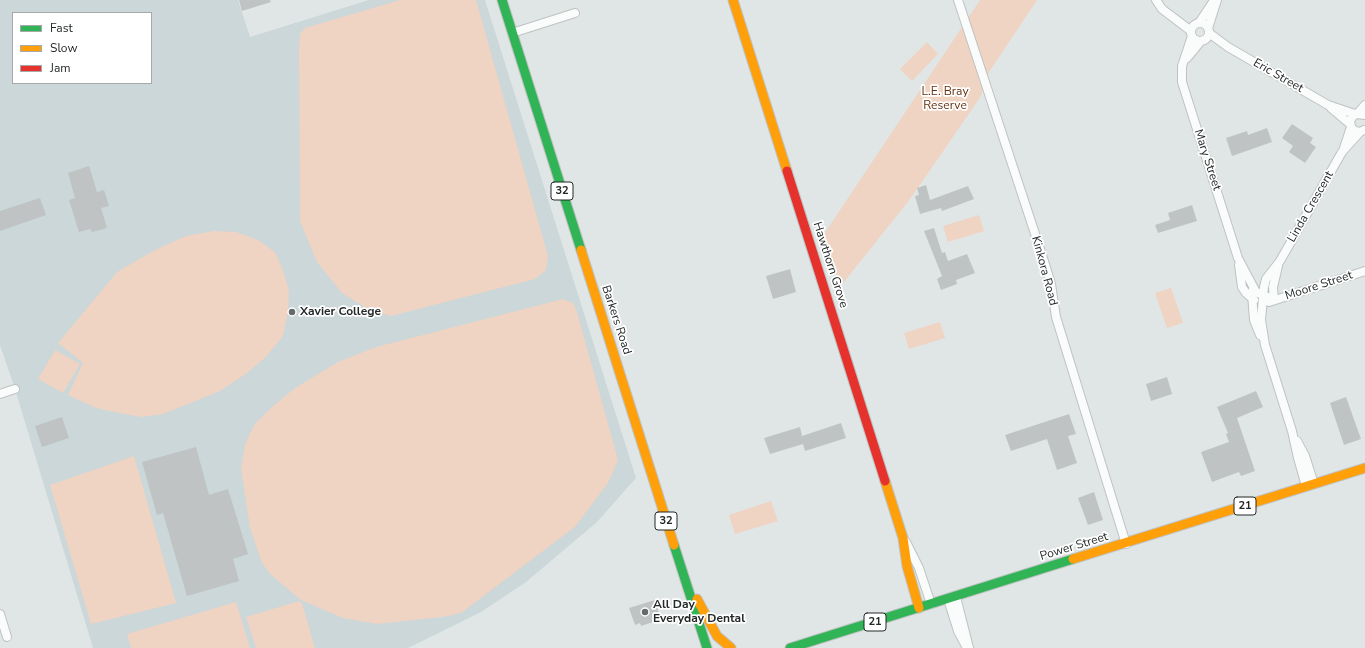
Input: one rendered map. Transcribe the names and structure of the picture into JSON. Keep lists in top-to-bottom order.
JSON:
{
  "streets": {
    "main road": [
      "32",
      "Hawthorn Grove",
      "Barkers Road",
      "21",
      "Power Street"
    ],
    "street": [
      "Eric Street",
      "Mary Street",
      "Linda Crescent",
      "Kinkora Road",
      "Moore Street"
    ]
  },
  "crossings": [
    ["Eric Street", "Linda Crescent"],
    ["Mary Street", "Linda Crescent"],
    ["Mary Street", "Moore Street"],
    ["Linda Crescent", "Moore Street"],
    ["Hawthorn Grove", "Power Street"],
    ["Kinkora Road", "Power Street"]
  ],
  "parks": ["L.E. Bray Reserve"],
  "places": ["Xavier College", "All Day Everyday Dental"],
  "legend": ["Fast", "Slow", "Jam"]
}
